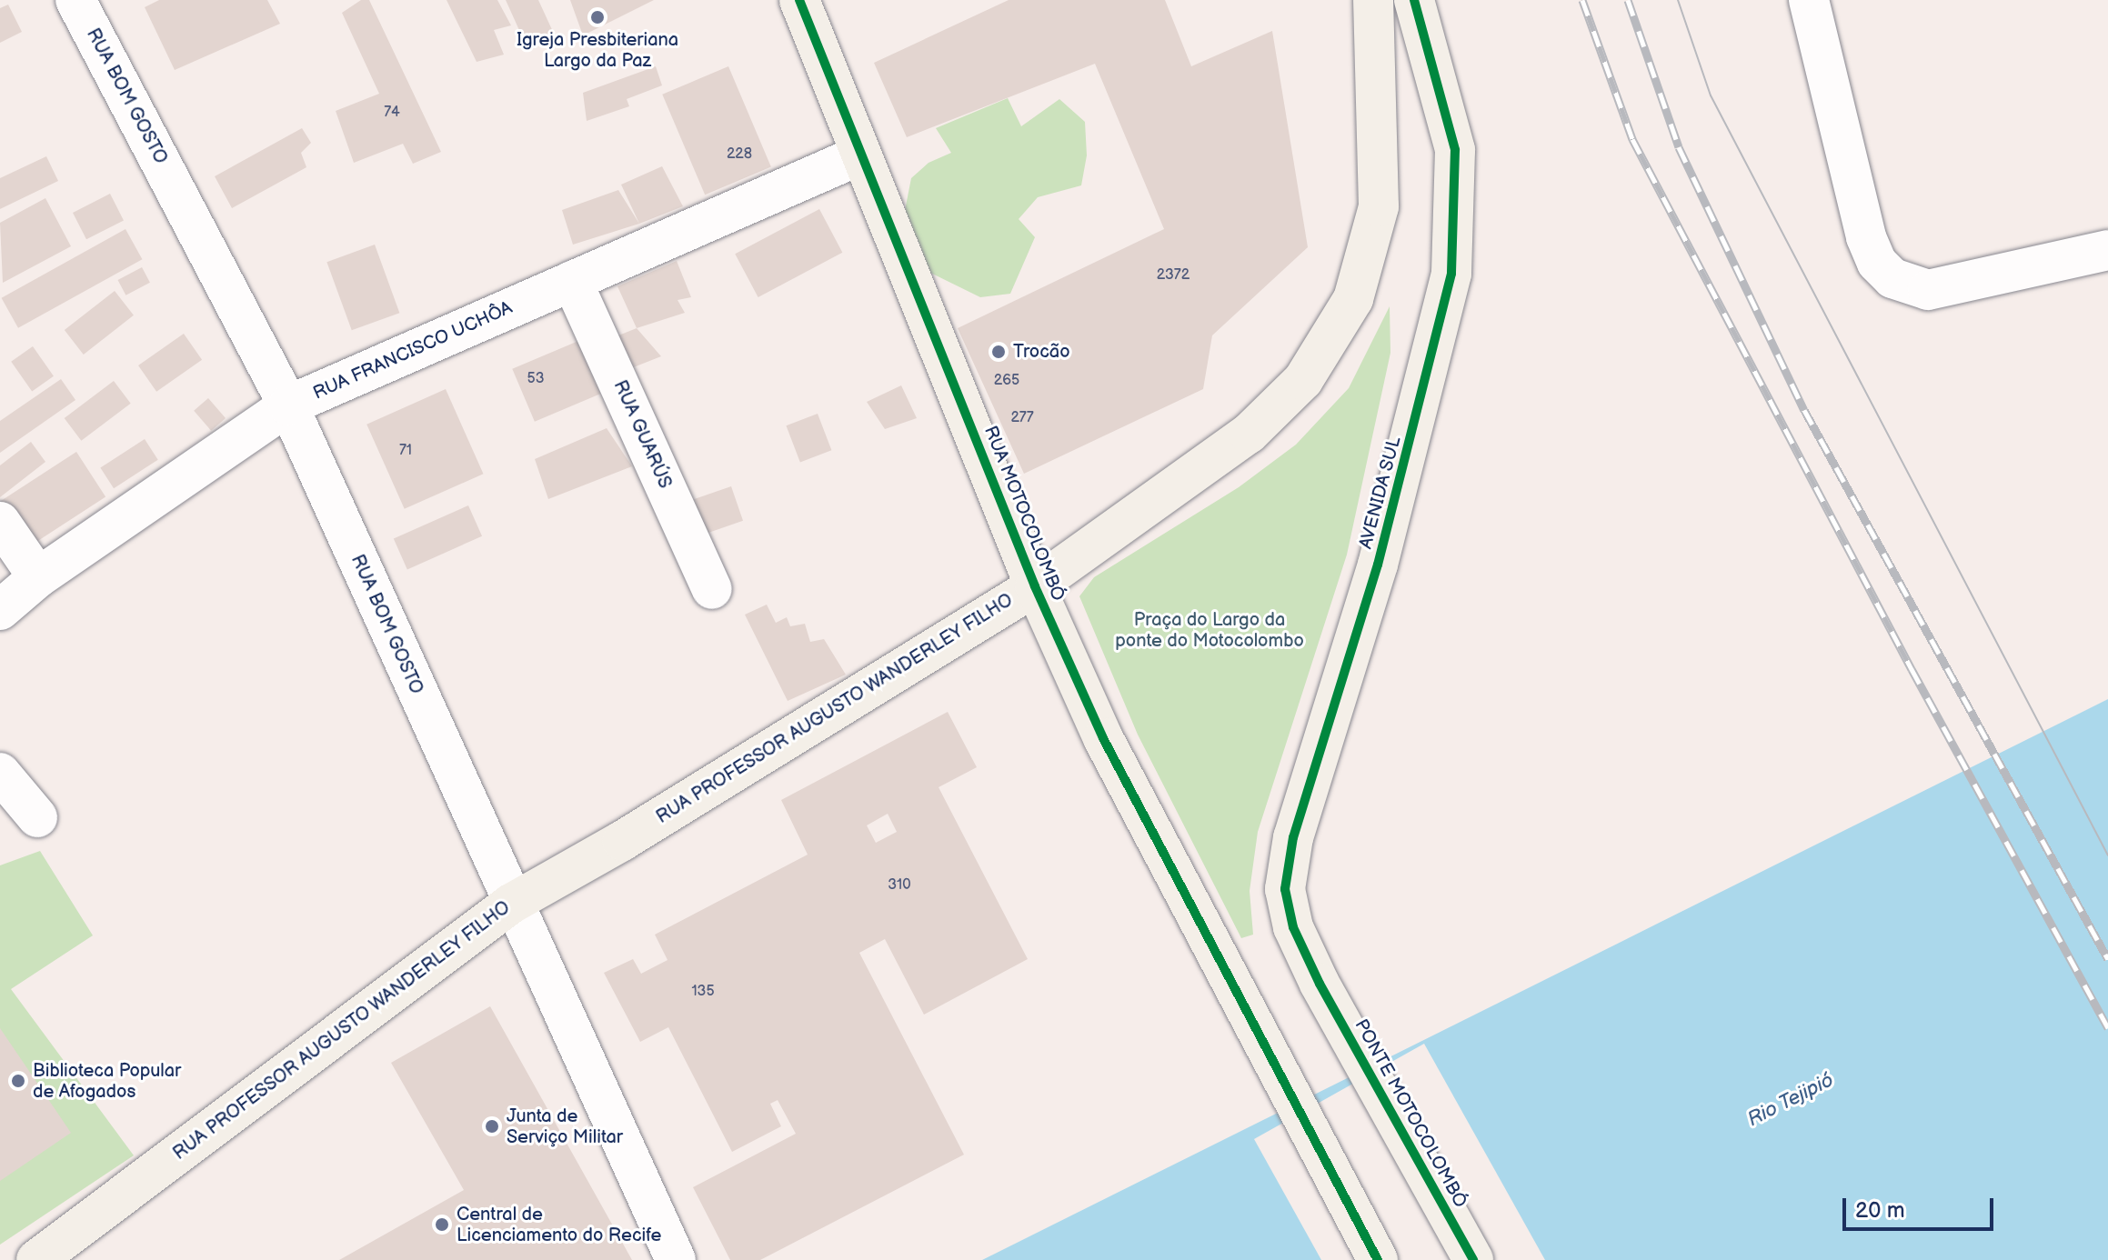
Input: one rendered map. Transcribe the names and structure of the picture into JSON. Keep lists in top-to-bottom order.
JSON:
{
  "streets": {
    "main road": [
      "AVENIDA SUL",
      "RUA MOTOCOLOMBÓ",
      "RUA PROFESSOR AUGUSTO WANDERLEY FILHO",
      "PONTE MOTOCOLOMBÓ"
    ],
    "street": ["RUA BOM GOSTO", "RUA FRANCISCO UCHÔA", "RUA GUARÚS"]
  },
  "crossings": [
    ["RUA BOM GOSTO", "RUA FRANCISCO UCHÔA"],
    ["RUA BOM GOSTO", "RUA PROFESSOR AUGUSTO WANDERLEY FILHO"],
    ["RUA FRANCISCO UCHÔA", "RUA GUARÚS"],
    ["RUA FRANCISCO UCHÔA", "RUA MOTOCOLOMBÓ"],
    ["AVENIDA SUL", "PONTE MOTOCOLOMBÓ"],
    ["RUA MOTOCOLOMBÓ", "RUA PROFESSOR AUGUSTO WANDERLEY FILHO"]
  ],
  "water": ["Rio Tejipió"],
  "parks": ["Praça do Largo da ponte do Motocolombo"],
  "places": [
    "Igreja Presbiteriana Largo da Paz",
    "Trocão",
    "Biblioteca Popular de Afogados",
    "Junta de Serviço Militar",
    "Central de Licenciamento do Recife"
  ],
  "house_numbers": [
    "74",
    "228",
    "2372",
    "53",
    "265",
    "277",
    "71",
    "310",
    "135"
  ],
  "scale_bar": "20 m"
}
